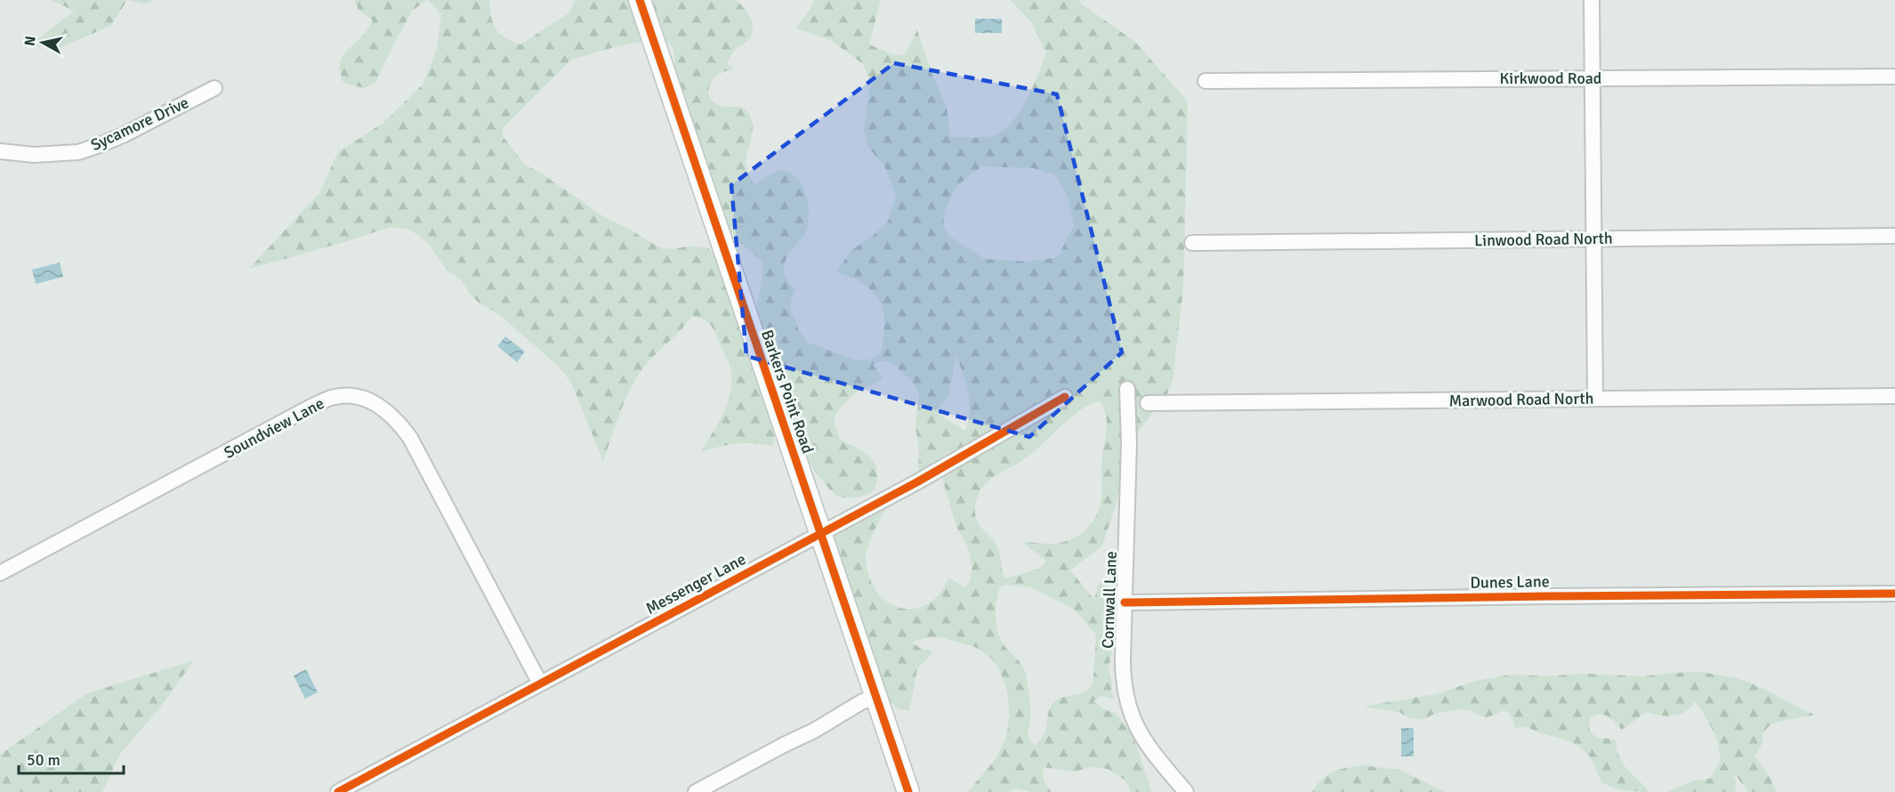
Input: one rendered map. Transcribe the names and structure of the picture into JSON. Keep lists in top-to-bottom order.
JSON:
{
  "streets": {
    "street": [
      "Kirkwood Road",
      "Sycamore Drive",
      "Linwood Road North",
      "Barkers Point Road",
      "Marwood Road North",
      "Soundview Lane",
      "Dunes Lane",
      "Messenger Lane",
      "Cornwall Lane"
    ]
  },
  "crossings": [
    ["Barkers Point Road", "Messenger Lane"],
    ["Soundview Lane", "Messenger Lane"],
    ["Dunes Lane", "Cornwall Lane"]
  ],
  "scale_bar": "50 m",
  "north": "left"
}
